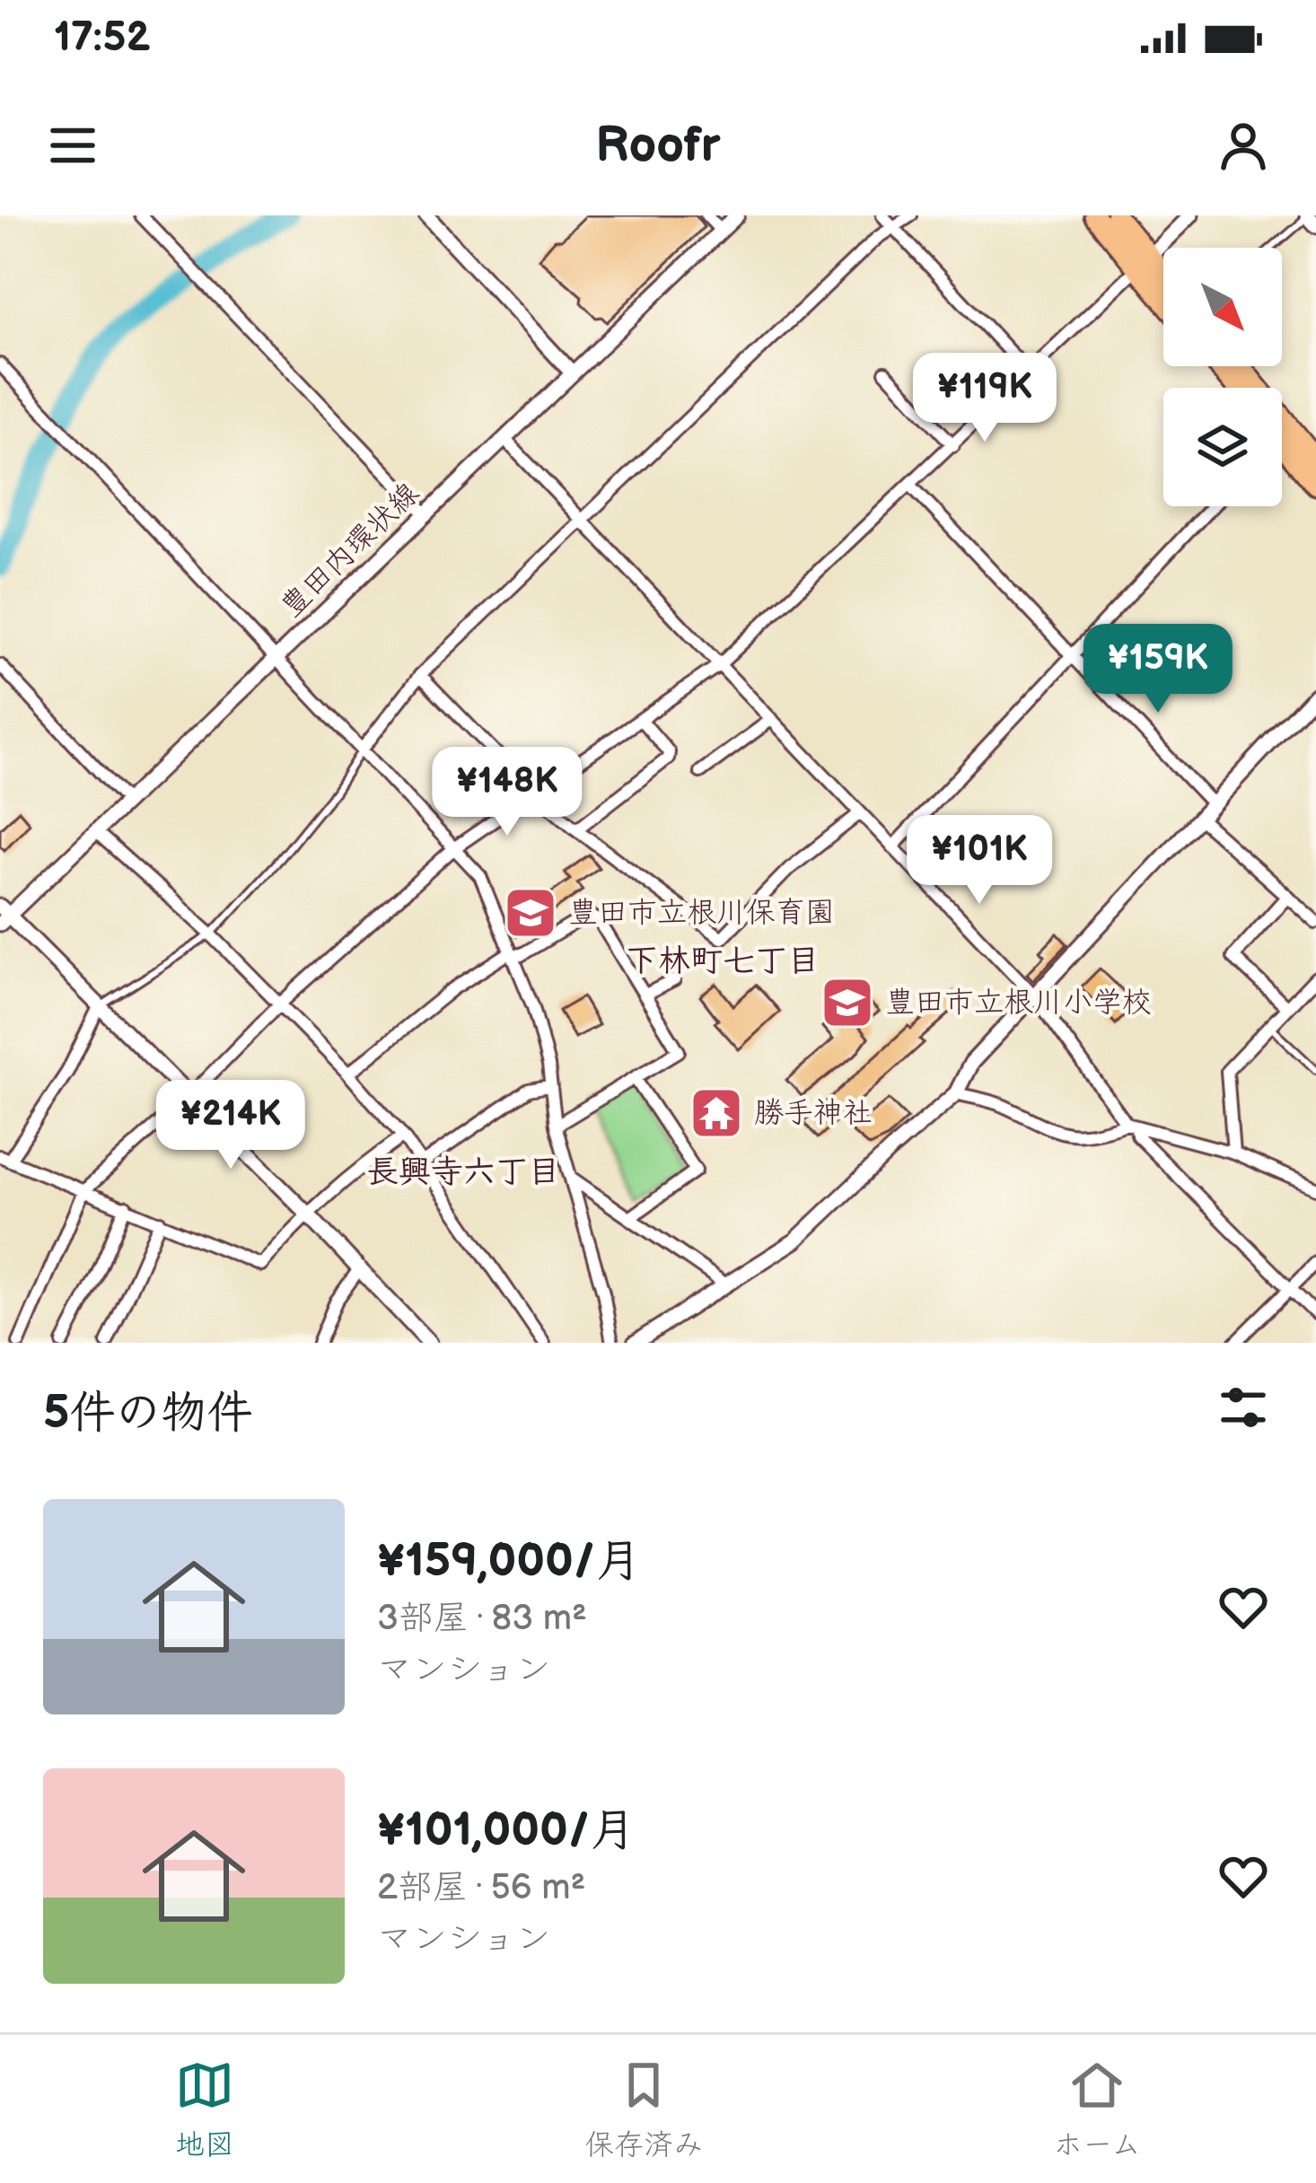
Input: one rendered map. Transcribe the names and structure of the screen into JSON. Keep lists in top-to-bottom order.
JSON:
{
  "streets": {
    "street": ["豊田内環状線"]
  },
  "districts": ["下林町七丁目", "長興寺六丁目"],
  "places": {
    "school or university": ["豊田市立根川保育園", "豊田市立根川小学校"],
    "temple": ["勝手神社"]
  },
  "north": "bottom right",
  "page": {
    "status": "17:52",
    "header": "Roofr",
    "price": [
      "¥119K",
      "¥159K",
      "¥148K",
      "¥101K",
      "¥214K"
    ],
    "heading": "5件の物件",
    "list": [
      {
        "name": "¥159,000/月",
        "note": "3部屋 · 83 m² · マンション"
      },
      {
        "name": "¥101,000/月",
        "note": "2部屋 · 56 m² · マンション"
      }
    ],
    "tabs": ["地図", "保存済み", "ホーム"]
  }
}
